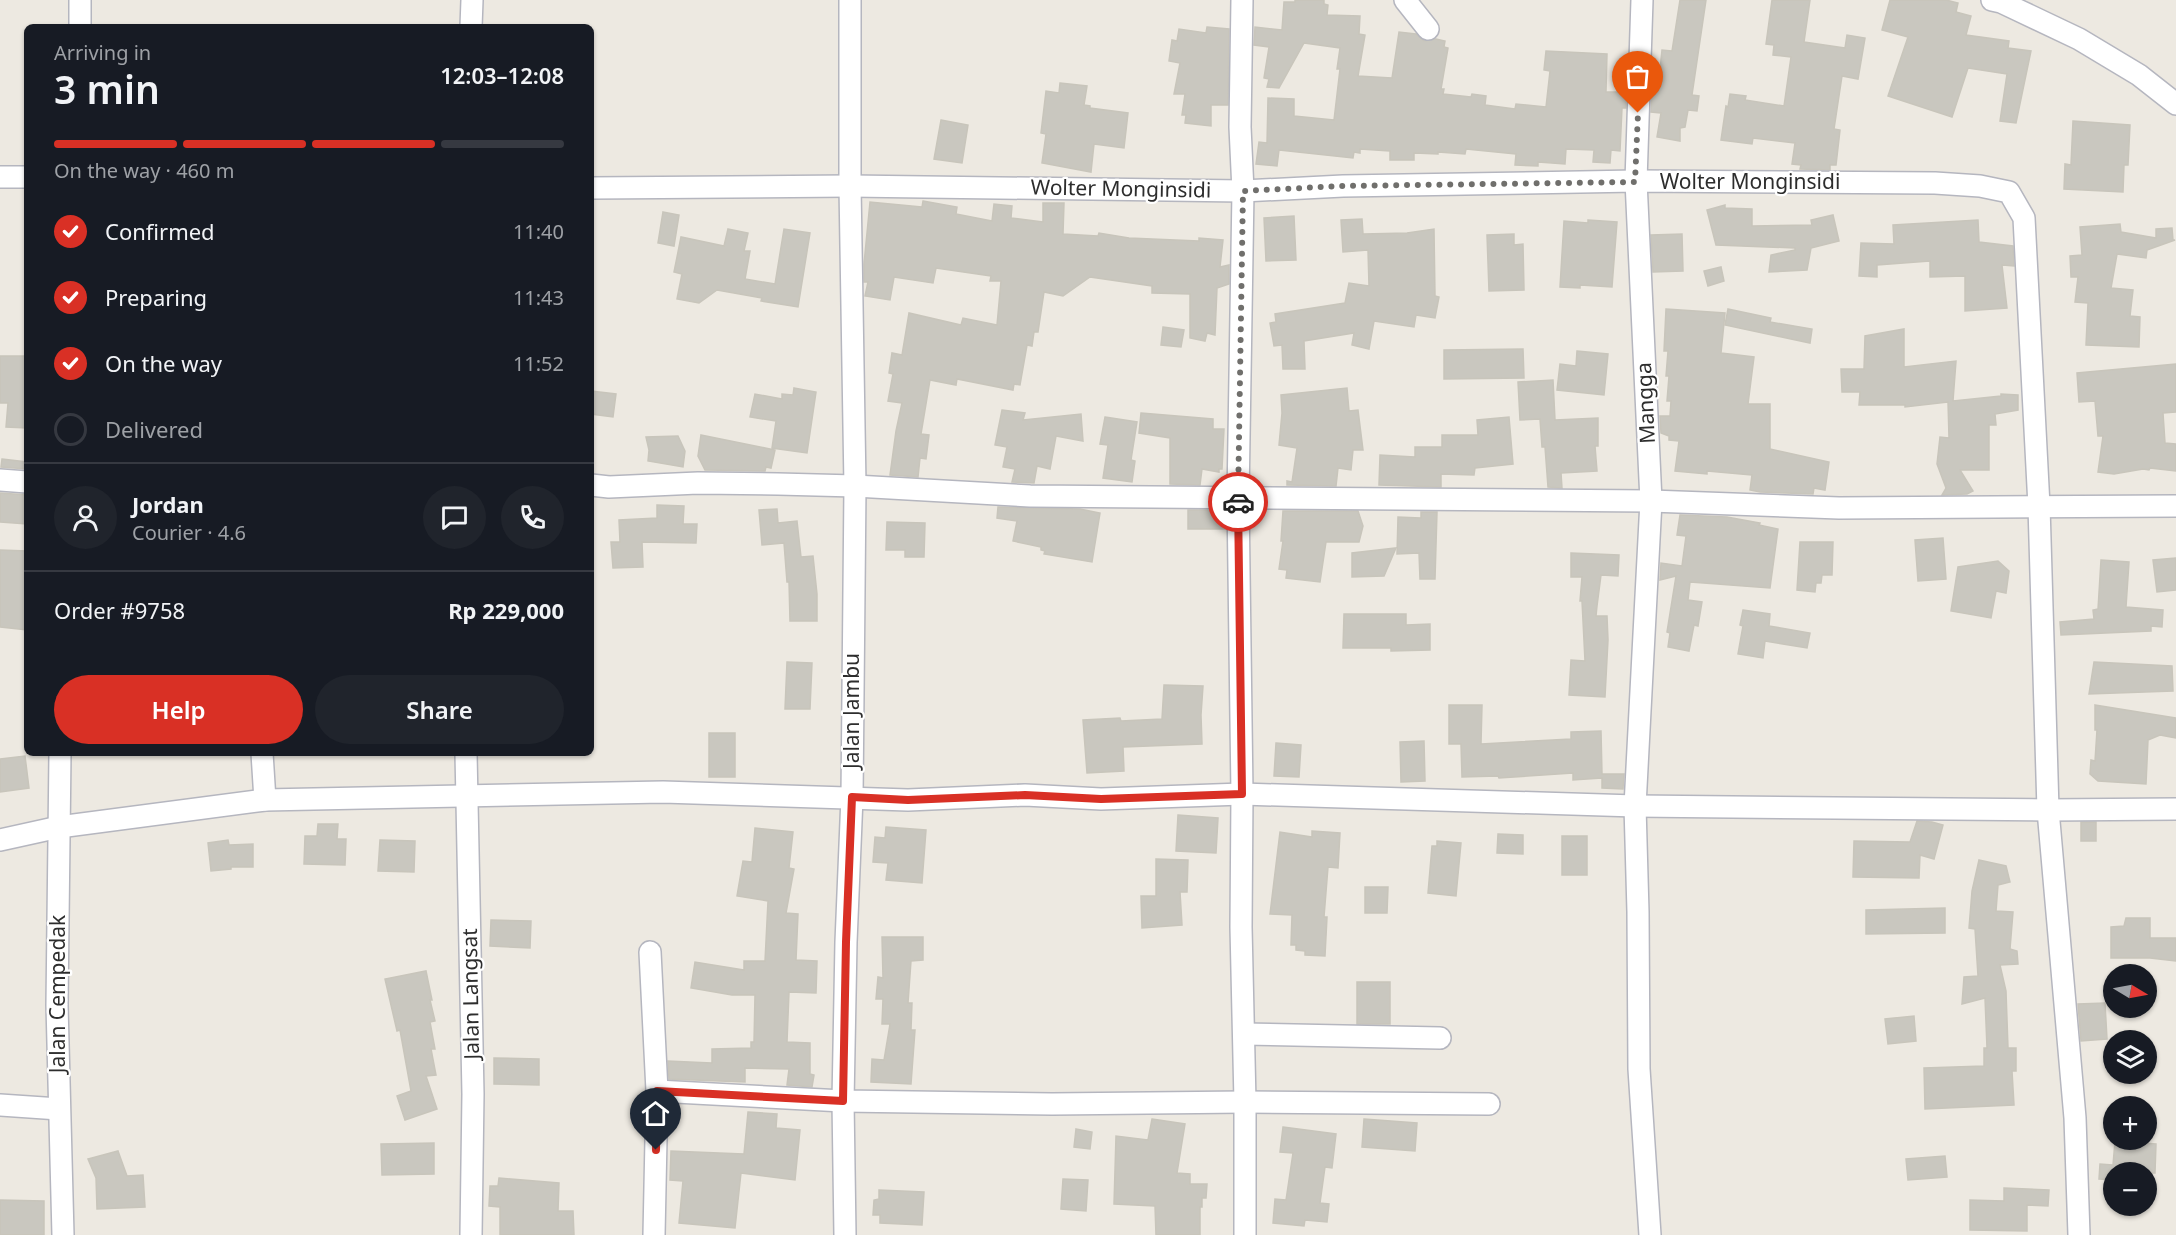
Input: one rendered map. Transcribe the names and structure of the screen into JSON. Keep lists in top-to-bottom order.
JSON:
{
  "streets": {
    "street": [
      "Wolter Monginsidi",
      "Mangga",
      "Jalan Jambu",
      "Jalan Cempedak",
      "Jalan Langsat"
    ]
  },
  "crossings": [
    ["Wolter Monginsidi", "Mangga"],
    ["Wolter Monginsidi", "Jalan Jambu"]
  ],
  "north": "right",
  "page": {
    "heading": ["3 min", "Arriving in", "12:03–12:08"],
    "panel": [
      "Jordan",
      "Courier · 4.6",
      "Order #9758",
      "Rp 229,000"
    ],
    "bar": "On the way · 460 m",
    "list": [
      ["Confirmed", "11:40"],
      ["Preparing", "11:43"],
      ["On the way", "11:52"],
      "Delivered"
    ],
    "buttons": ["Help", "Share"],
    "map_buttons": ["+", "−"]
  }
}
